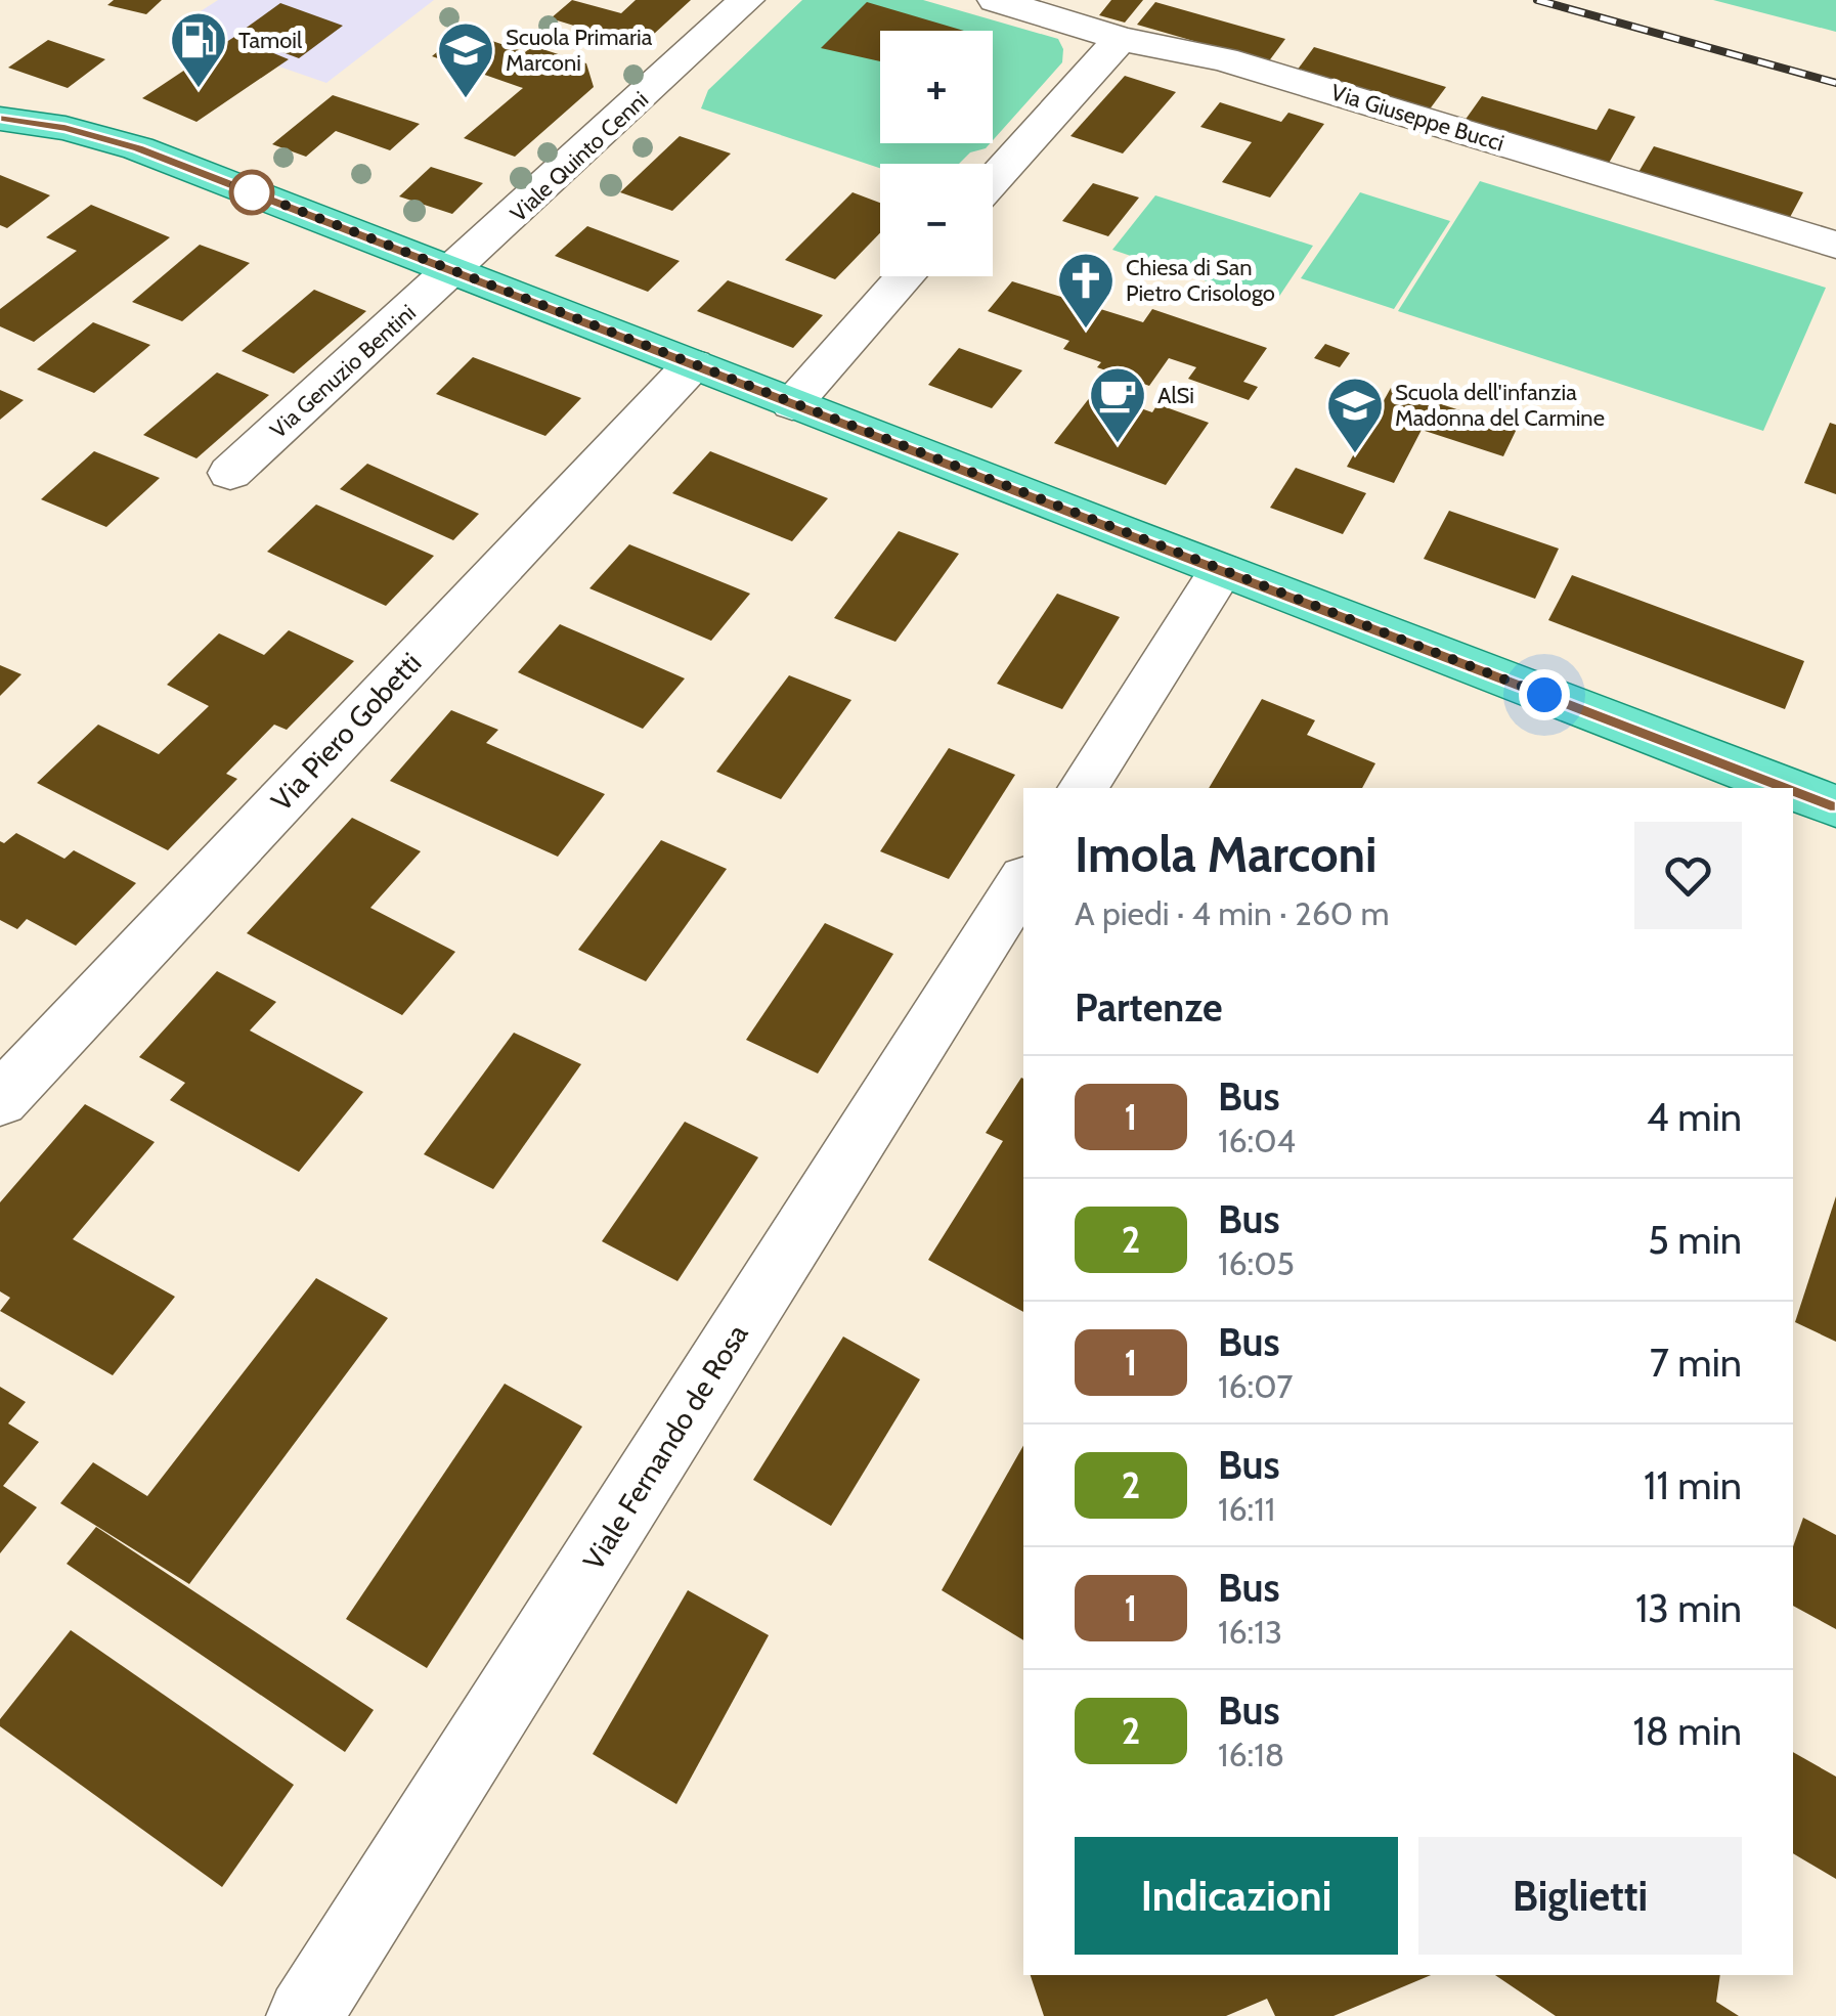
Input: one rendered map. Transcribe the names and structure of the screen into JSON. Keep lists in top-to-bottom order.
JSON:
{
  "streets": {
    "street": [
      "Via Giuseppe Bucci",
      "Viale Quinto Cenni",
      "Via Genuzio Bentini",
      "Via Piero Gobetti",
      "Viale Fernando de Rosa"
    ]
  },
  "crossings": [
    ["Viale Quinto Cenni", "Via Genuzio Bentini"]
  ],
  "places": {
    "fuel station": ["Tamoil"],
    "school or university": ["Scuola Primaria Marconi", "Scuola dell'infanzia Madonna del Carmine"],
    "church": ["Chiesa di San Pietro Crisologo"],
    "cafe": ["AlSi"]
  },
  "lines": ["bus line 1"],
  "page": {
    "map_buttons": ["+", "−"],
    "heading": [
      ["Imola Marconi", "A piedi · 4 min · 260 m"],
      "Partenze"
    ],
    "list": [
      {
        "mark": "1",
        "name": "Bus",
        "note": "16:04",
        "value": "4 min"
      },
      {
        "mark": "2",
        "name": "Bus",
        "note": "16:05",
        "value": "5 min"
      },
      {
        "mark": "1",
        "name": "Bus",
        "note": "16:07",
        "value": "7 min"
      },
      {
        "mark": "2",
        "name": "Bus",
        "note": "16:11",
        "value": "11 min"
      },
      {
        "mark": "1",
        "name": "Bus",
        "note": "16:13",
        "value": "13 min"
      },
      {
        "mark": "2",
        "name": "Bus",
        "note": "16:18",
        "value": "18 min"
      }
    ],
    "buttons": ["Indicazioni", "Biglietti"]
  }
}
